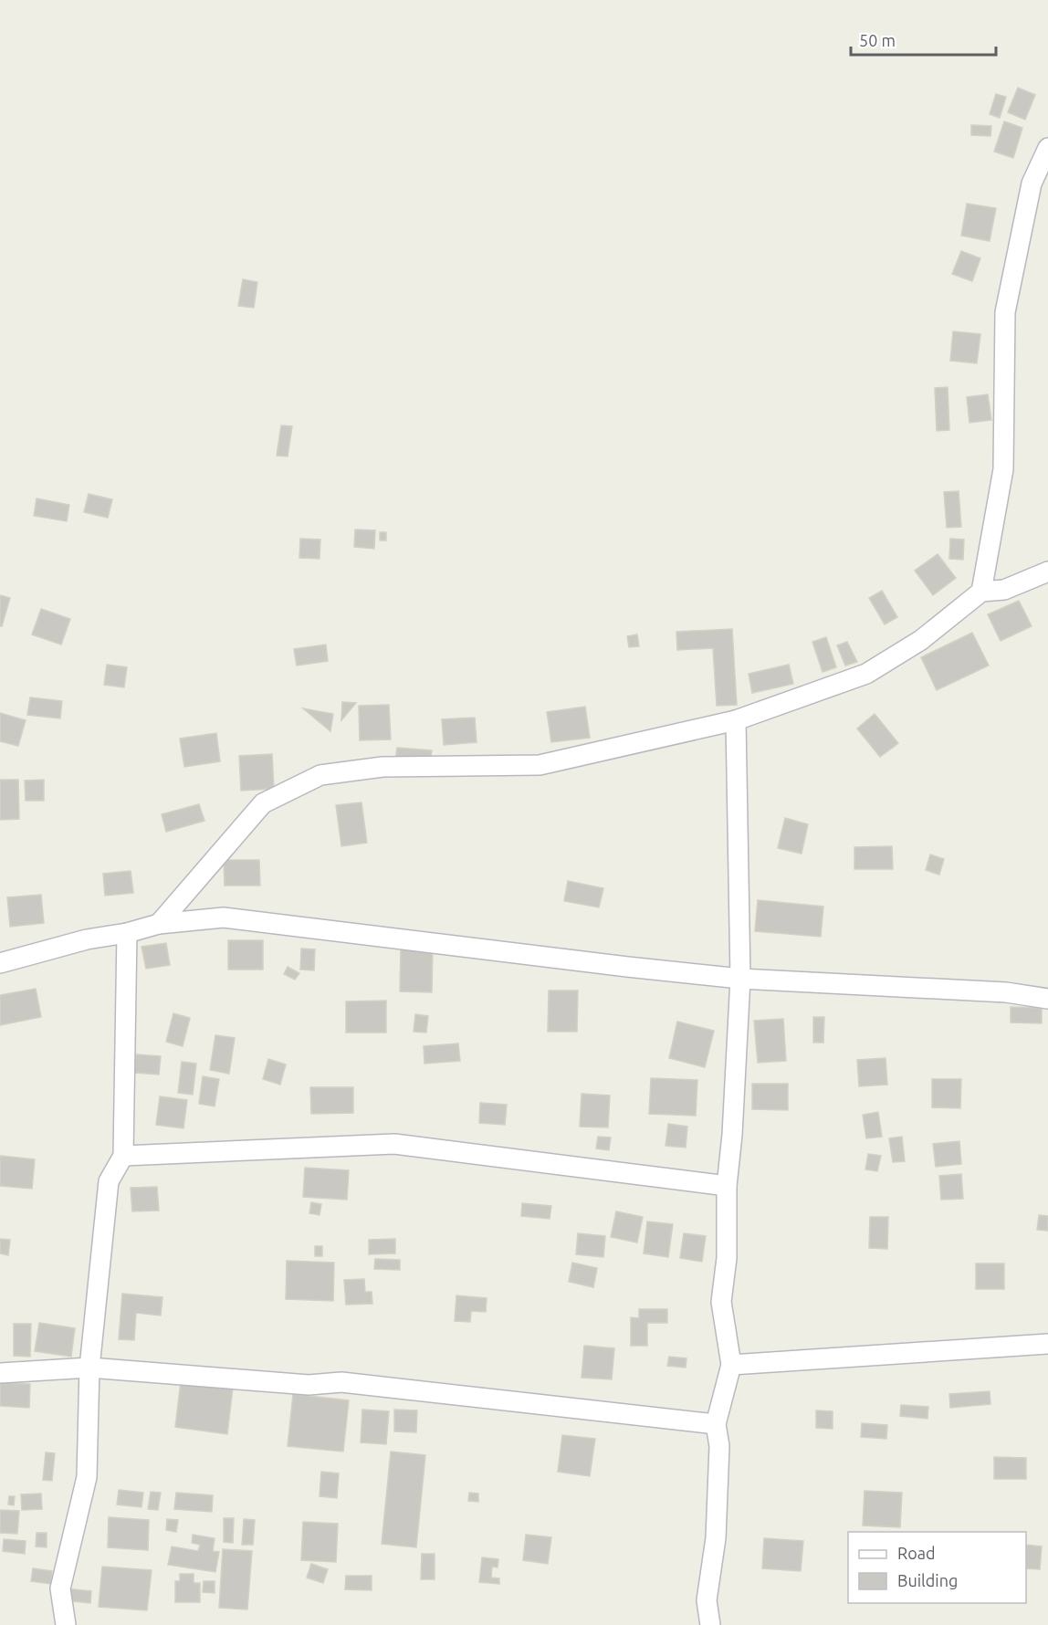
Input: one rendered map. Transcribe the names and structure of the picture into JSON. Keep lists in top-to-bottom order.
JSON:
{
  "legend": ["Road", "Building"],
  "scale_bar": "50 m"
}
